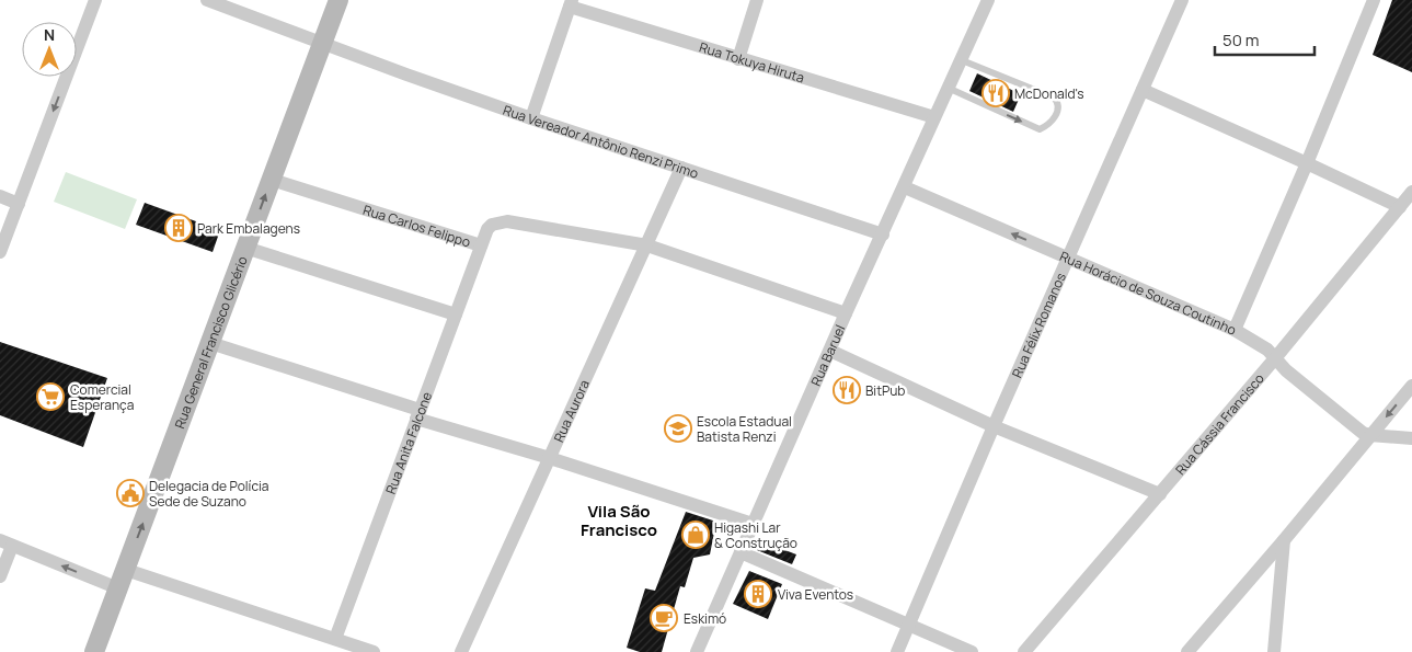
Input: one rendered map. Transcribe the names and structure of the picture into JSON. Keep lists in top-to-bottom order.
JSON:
{
  "streets": {
    "main road": ["Rua General Francisco Glicério"],
    "street": [
      "Rua Tokuya Hiruta",
      "Rua Vereador Antônio Renzi Primo",
      "Rua Carlos Felippo",
      "Rua Horácio de Souza Coutinho",
      "Rua Félix Romanos",
      "Rua Baruel",
      "Rua Aurora",
      "Rua Cássia Francisco",
      "Rua Anita Falcone"
    ]
  },
  "crossings": [
    ["Rua Tokuya Hiruta", "Rua Baruel"],
    ["Rua Vereador Antônio Renzi Primo", "Rua General Francisco Glicério"],
    ["Rua Vereador Antônio Renzi Primo", "Rua Baruel"],
    ["Rua Vereador Antônio Renzi Primo", "Rua Aurora"],
    ["Rua Carlos Felippo", "Rua General Francisco Glicério"],
    ["Rua Carlos Felippo", "Rua Aurora"],
    ["Rua Carlos Felippo", "Rua Anita Falcone"],
    ["Rua Horácio de Souza Coutinho", "Rua Félix Romanos"],
    ["Rua Horácio de Souza Coutinho", "Rua Baruel"],
    ["Rua Horácio de Souza Coutinho", "Rua Cássia Francisco"]
  ],
  "one_way": ["Rua General Francisco Glicério"],
  "districts": ["Vila São Francisco"],
  "places": {
    "restaurant": ["McDonald's", "BitPub"],
    "building": ["Park Embalagens", "Viva Eventos"],
    "supermarket": ["Comercial Esperança"],
    "school or university": ["Escola Estadual Batista Renzi"],
    "public building": ["Delegacia de Polícia Sede de Suzano"],
    "shop": ["Higashi Lar & Construção"],
    "cafe": ["Eskimó"]
  },
  "scale_bar": "50 m",
  "north": "top"
}
